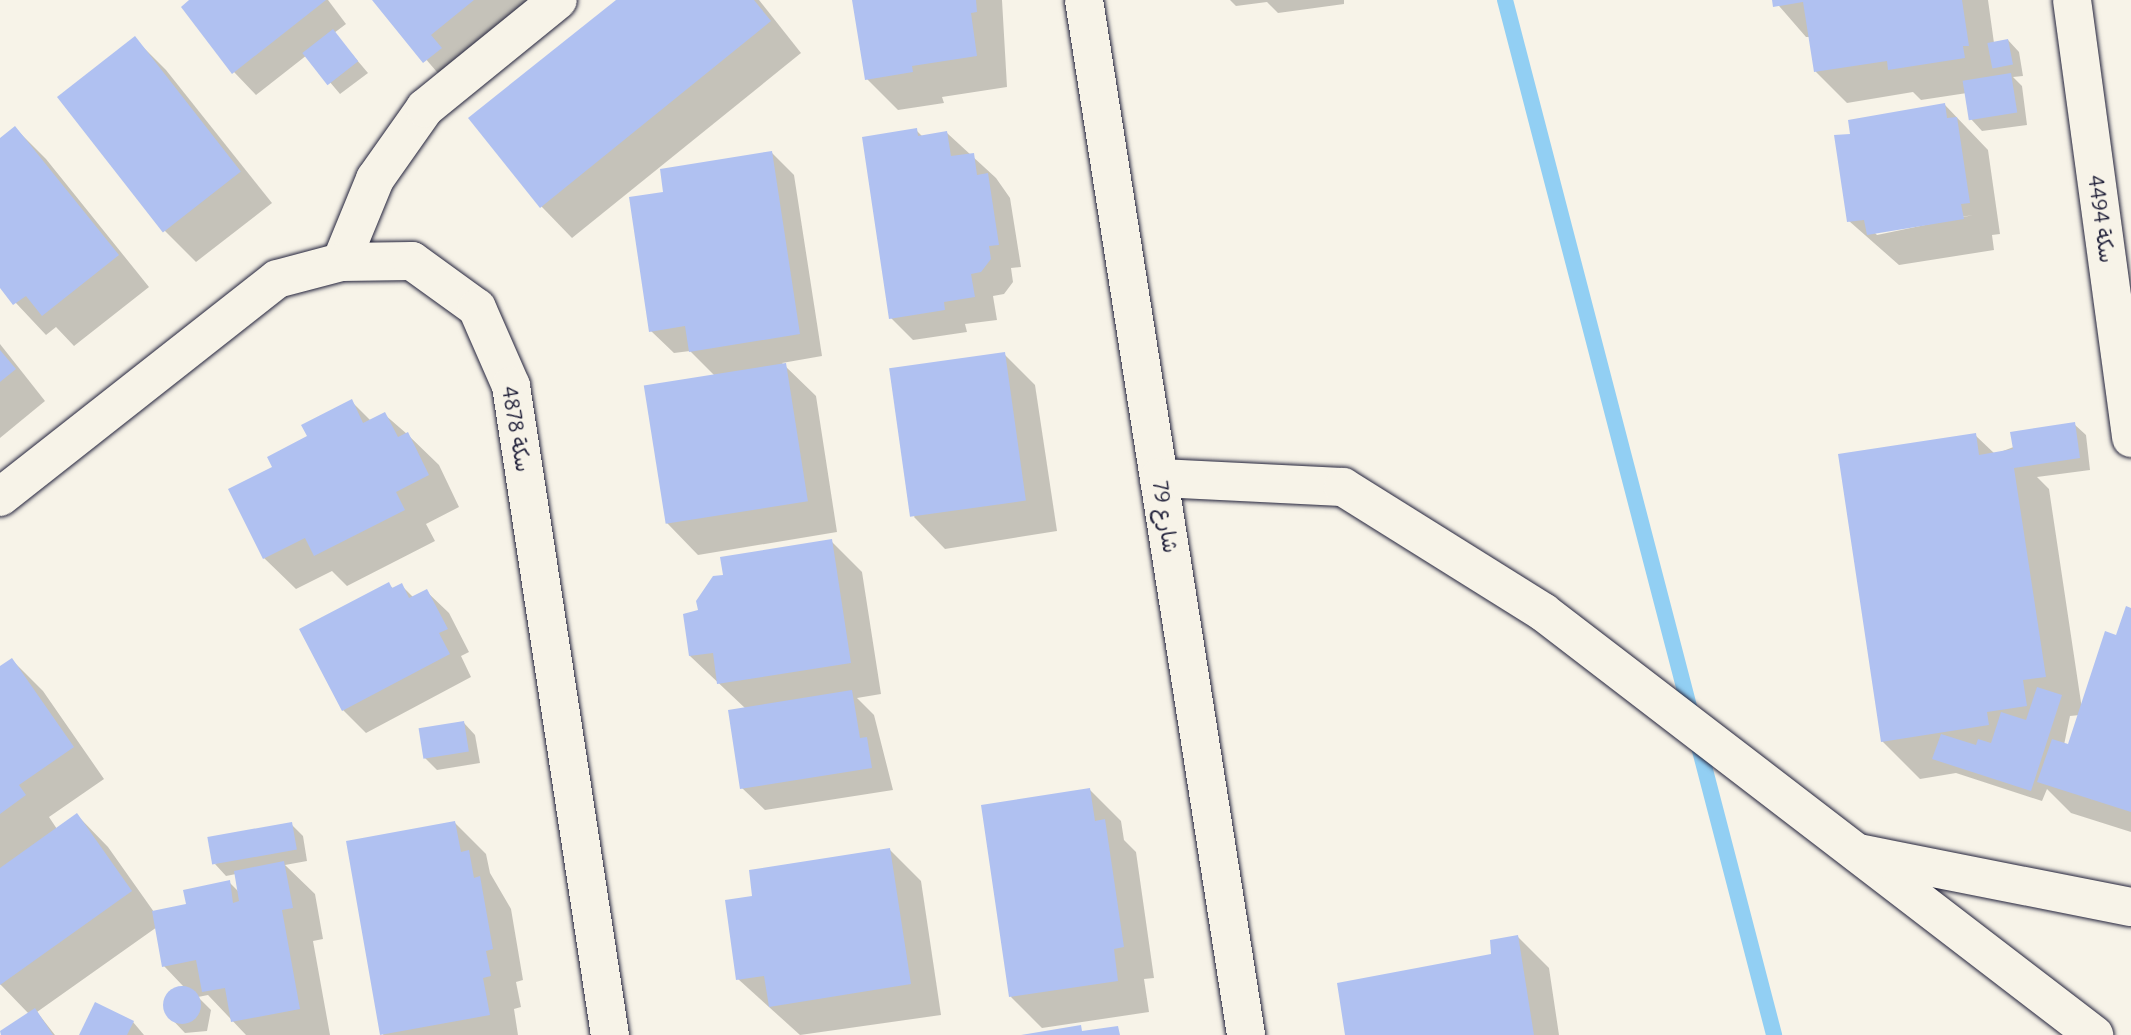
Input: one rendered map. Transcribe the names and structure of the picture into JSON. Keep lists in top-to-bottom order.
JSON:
{
  "streets": {
    "street": ["سكة 4494", "سكة 4878", "79 شارع"]
  }
}
